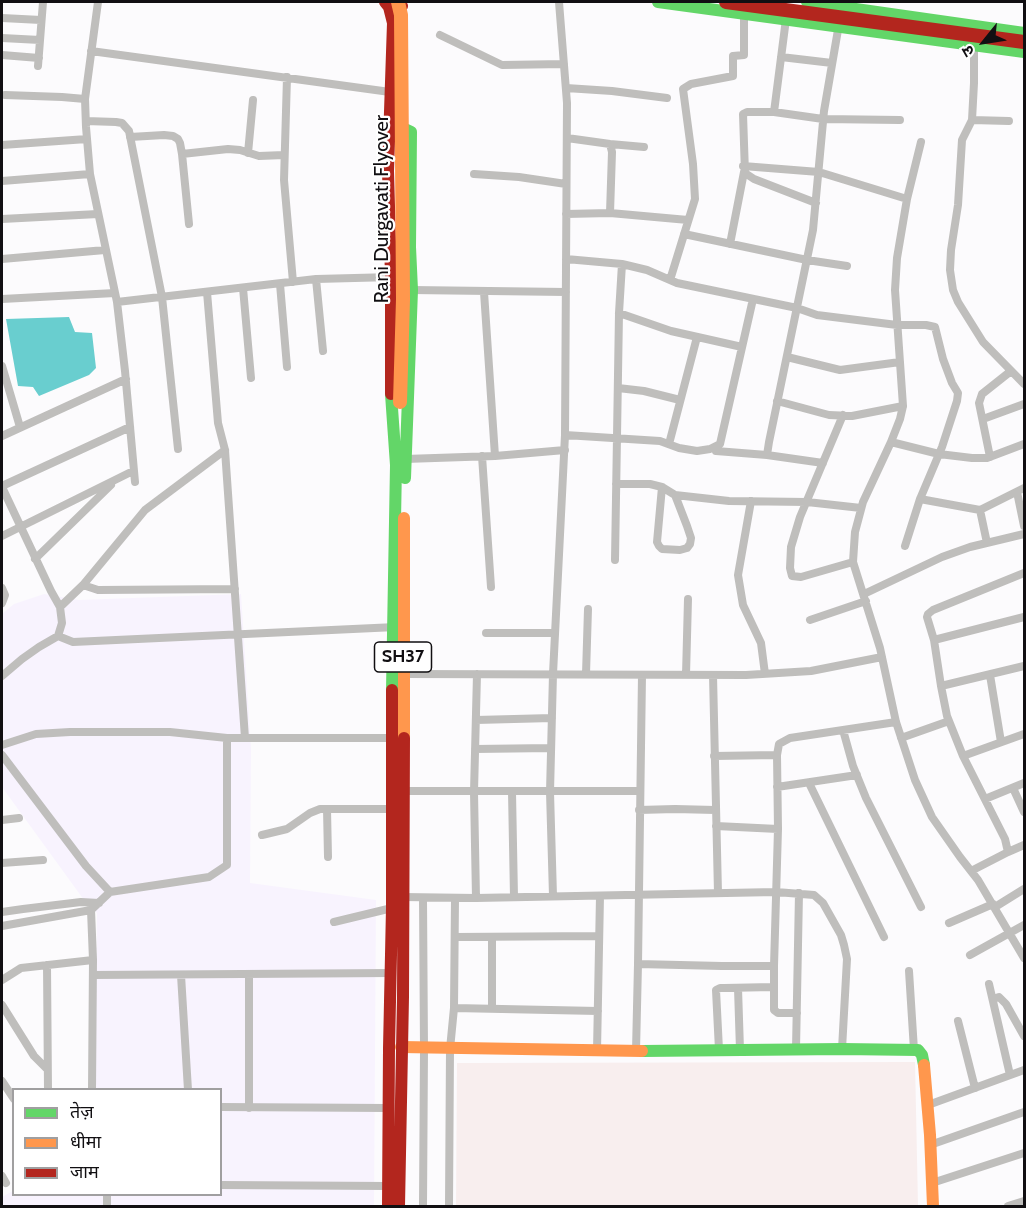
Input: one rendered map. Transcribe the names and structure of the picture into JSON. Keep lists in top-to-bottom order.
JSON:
{
  "streets": {
    "main road": ["Rani Durgavati Flyover", "SH37"]
  },
  "crossings": [
    ["Rani Durgavati Flyover", "SH37"]
  ],
  "legend": ["तेज़", "धीमा", "जाम"],
  "north": "bottom left"
}
